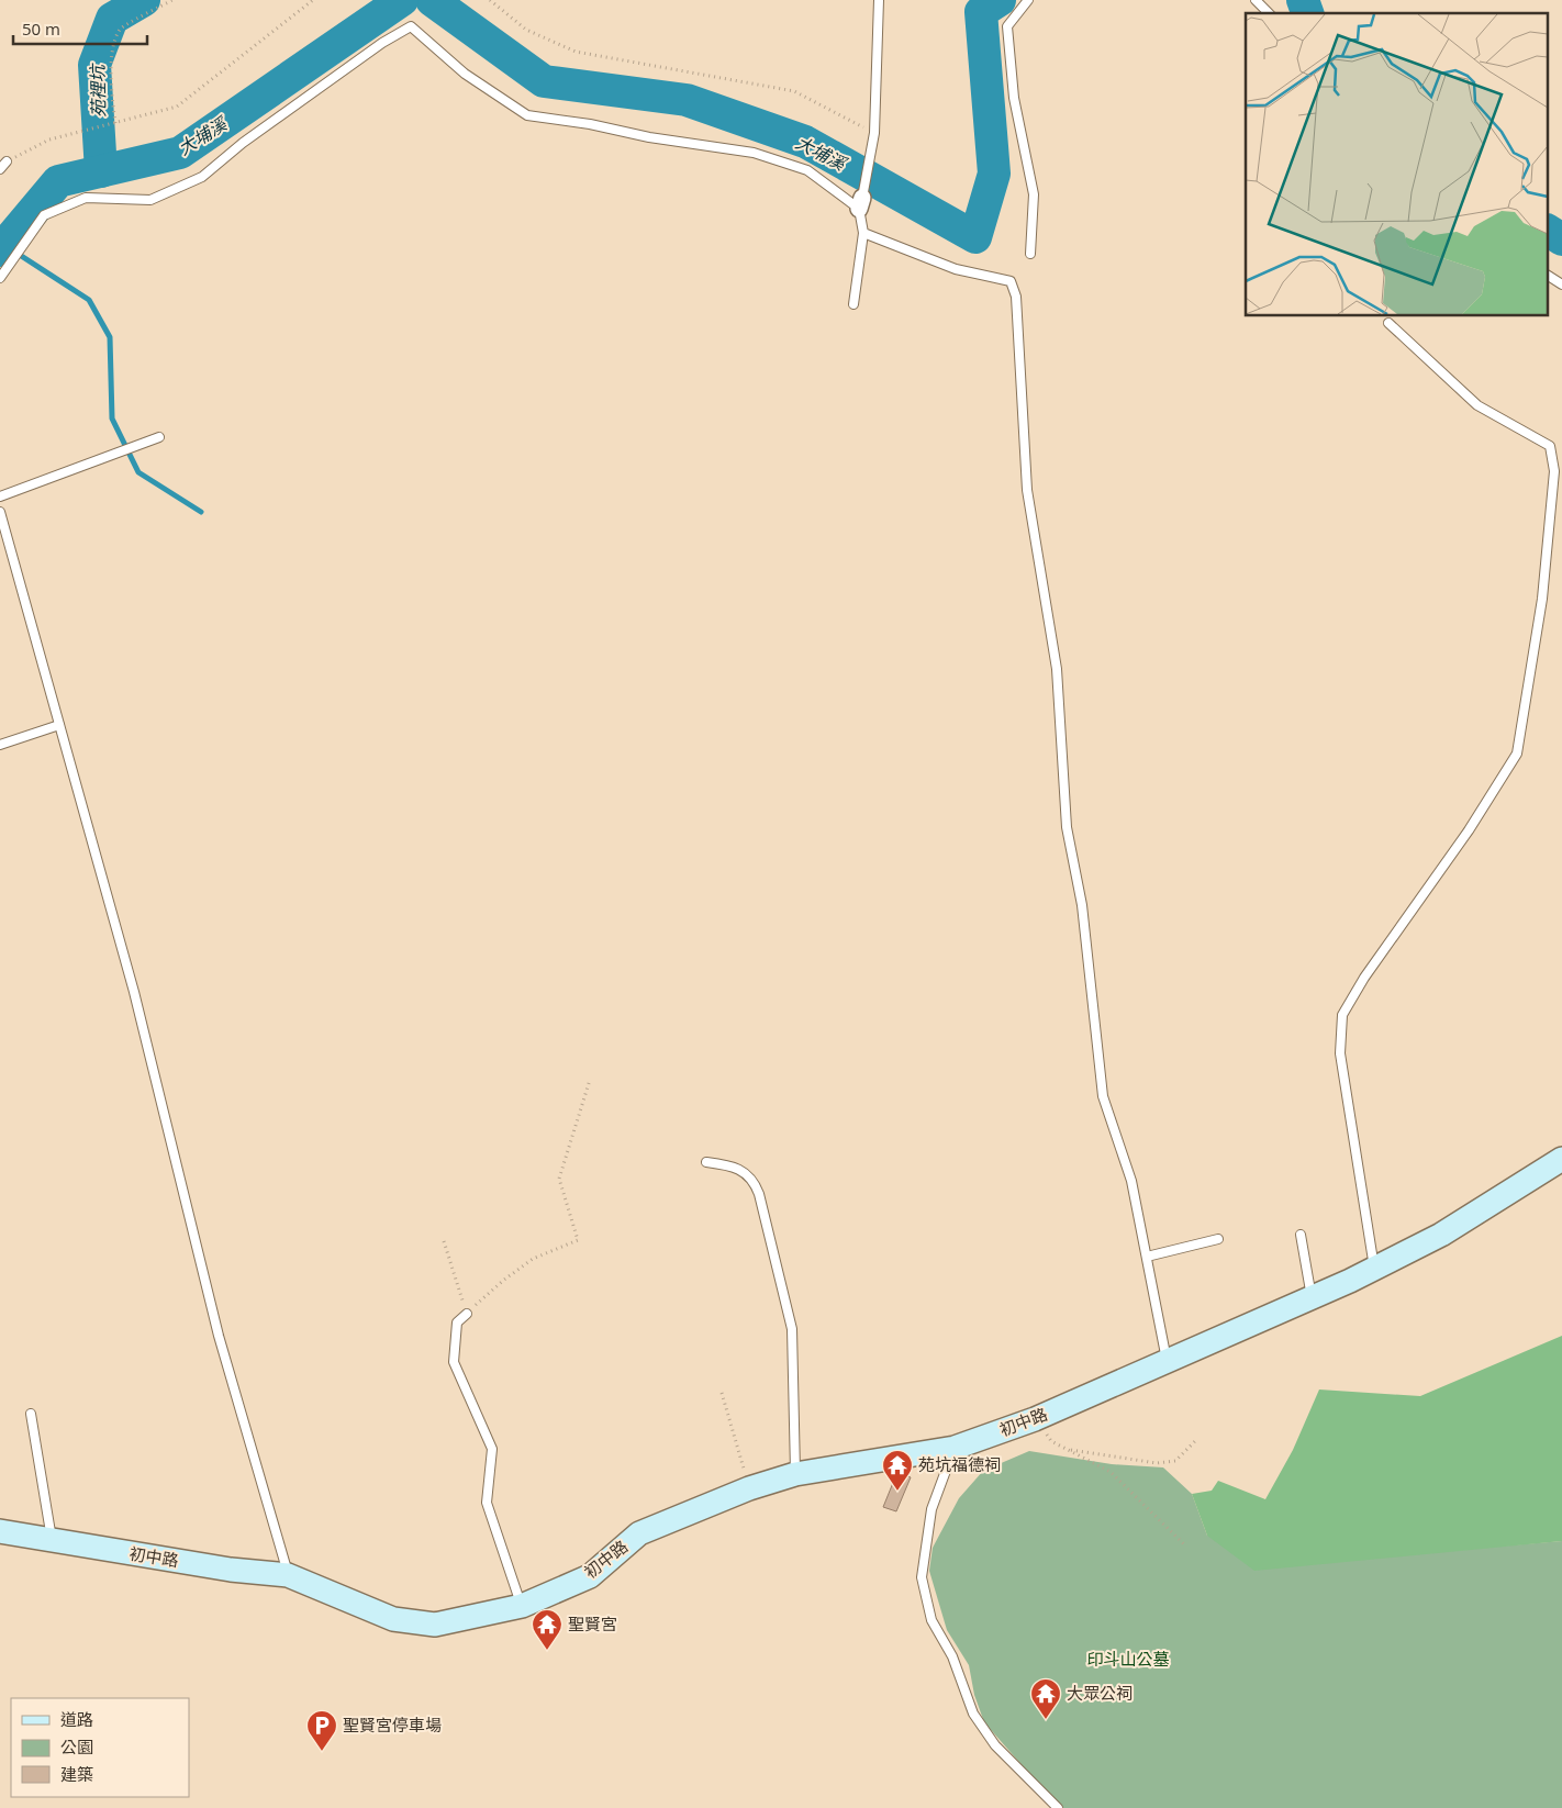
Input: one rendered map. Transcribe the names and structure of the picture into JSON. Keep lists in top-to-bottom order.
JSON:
{
  "streets": {
    "street": ["初中路"]
  },
  "water": ["苑裡坑", "大埔溪"],
  "parks": ["印斗山公墓"],
  "places": {
    "temple": ["苑坑福德祠", "聖賢宮", "大眾公祠"],
    "parking": ["聖賢宮停車場"]
  },
  "legend": ["道路", "公園", "建築"],
  "scale_bar": "50 m"
}
